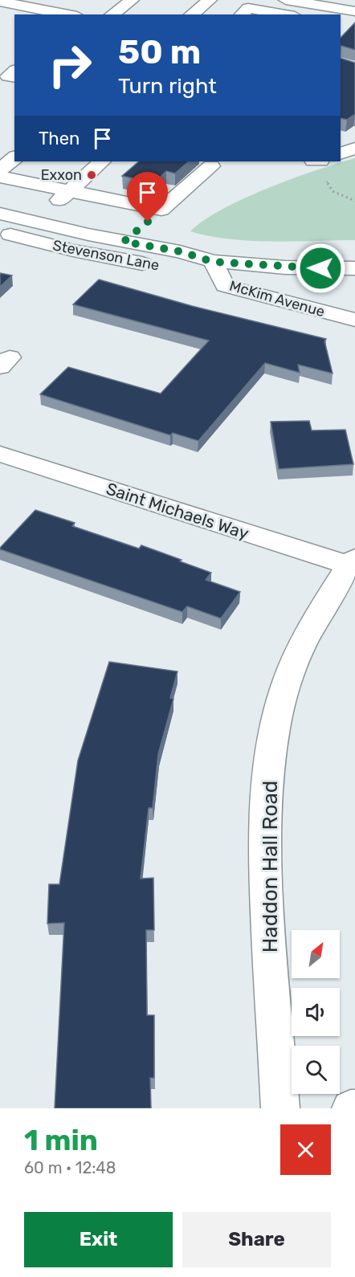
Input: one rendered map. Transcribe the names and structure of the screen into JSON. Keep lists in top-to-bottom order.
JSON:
{
  "streets": {
    "street": [
      "Stevenson Lane",
      "McKim Avenue",
      "Saint Michaels Way",
      "Haddon Hall Road"
    ]
  },
  "crossings": [
    ["Stevenson Lane", "McKim Avenue"],
    ["Saint Michaels Way", "Haddon Hall Road"]
  ],
  "places": ["Exxon"],
  "north": "top right",
  "page": {
    "turn": ["50 m", "Turn right"],
    "then": "Then",
    "heading": ["1 min", "60 m · 12:48"],
    "buttons": ["Exit", "Share"]
  }
}
